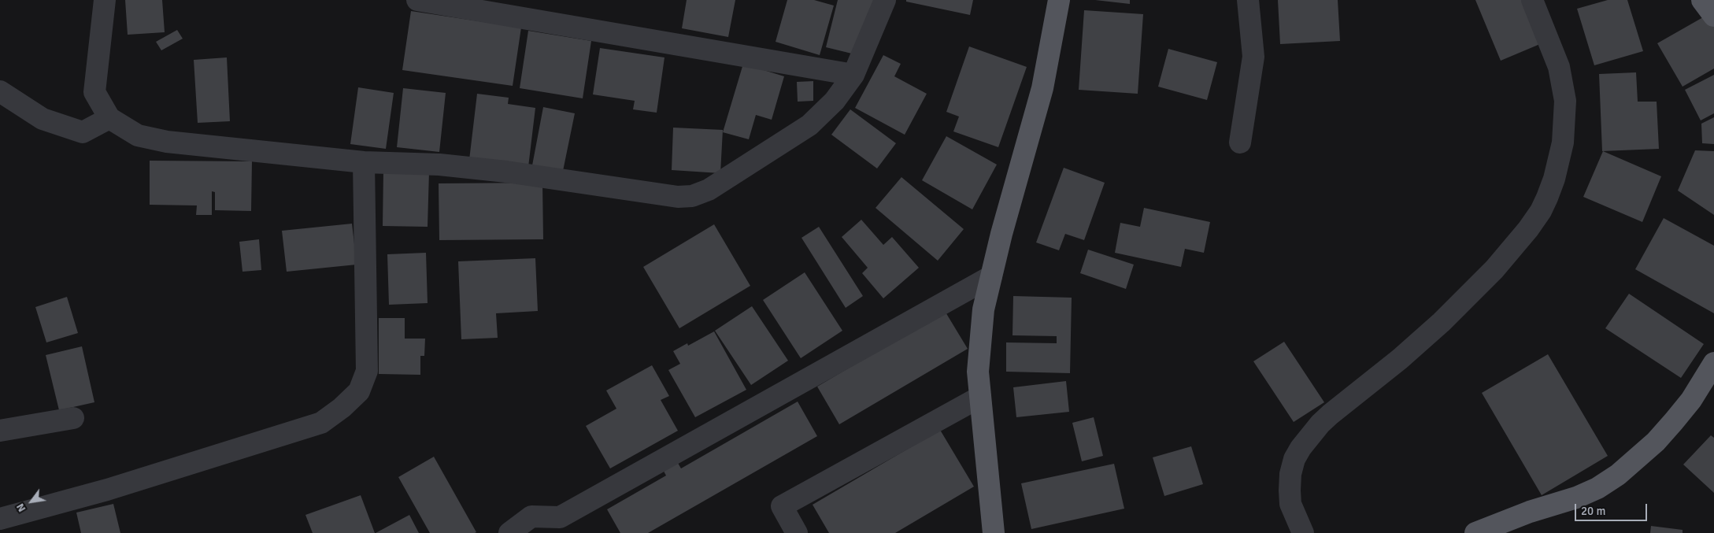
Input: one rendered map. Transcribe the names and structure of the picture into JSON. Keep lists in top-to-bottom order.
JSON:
{
  "scale_bar": "20 m",
  "north": "bottom left"
}
